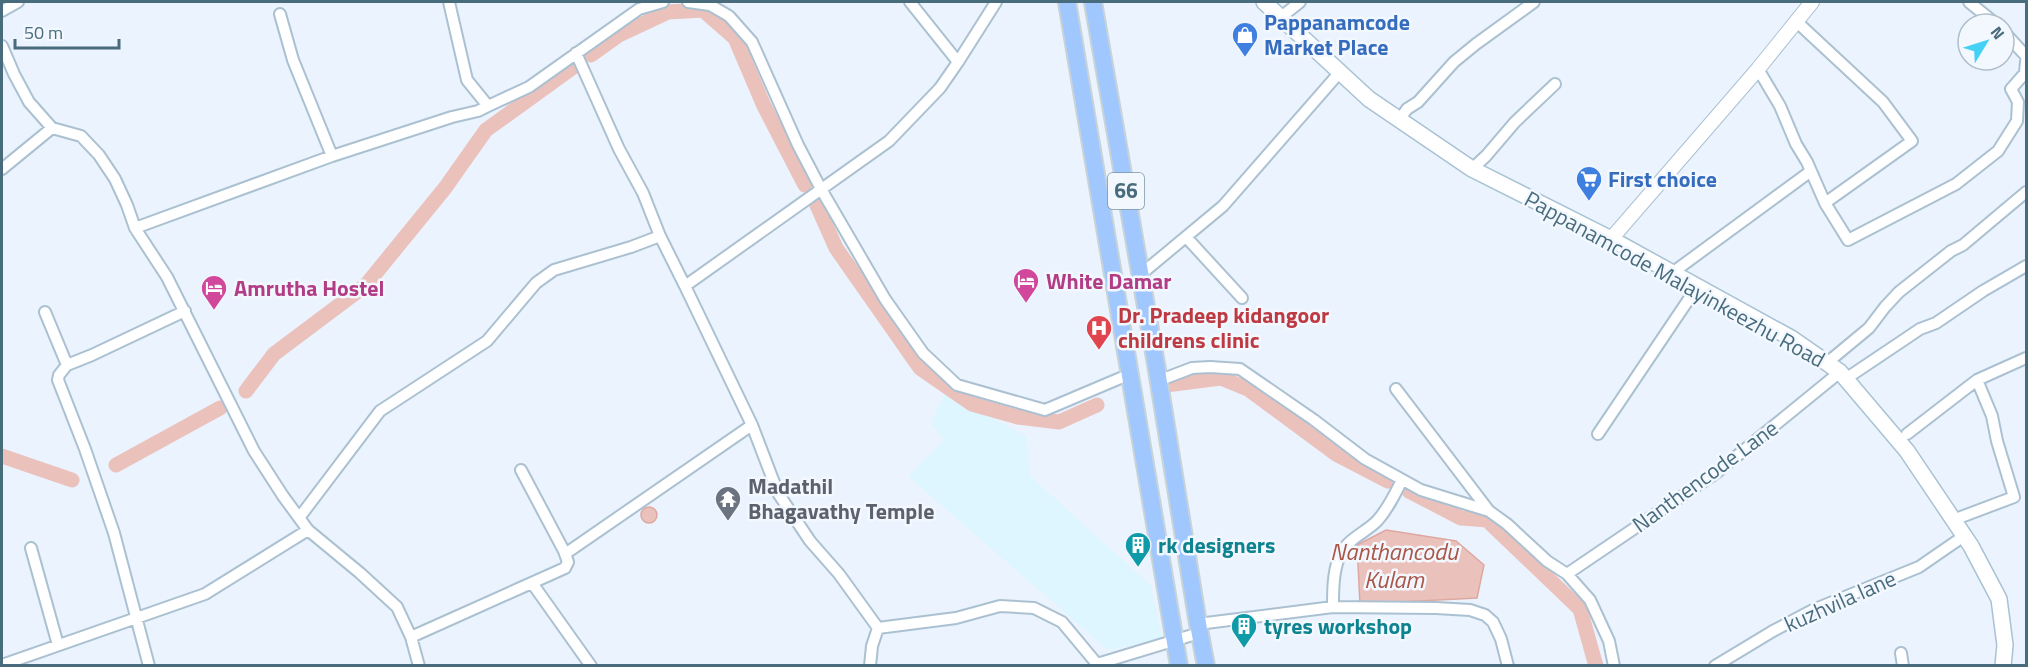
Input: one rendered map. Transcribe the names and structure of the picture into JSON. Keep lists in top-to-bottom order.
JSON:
{
  "streets": {
    "main road": ["66", "Pappanamcode Malayinkeezhu Road"],
    "street": ["Nanthencode Lane", "kuzhvila lane"]
  },
  "crossings": [
    ["Pappanamcode Malayinkeezhu Road", "Nanthencode Lane"],
    ["Pappanamcode Malayinkeezhu Road", "kuzhvila lane"]
  ],
  "water": ["Nanthancodu Kulam"],
  "places": {
    "shop": ["Pappanamcode Market Place"],
    "supermarket": ["First choice"],
    "hotel": ["White Damar", "Amrutha Hostel"],
    "hospital": ["Dr. Pradeep kidangoor childrens clinic"],
    "temple": ["Madathil Bhagavathy Temple"],
    "building": ["rk designers", "tyres workshop"]
  },
  "scale_bar": "50 m",
  "north": "top right"
}
